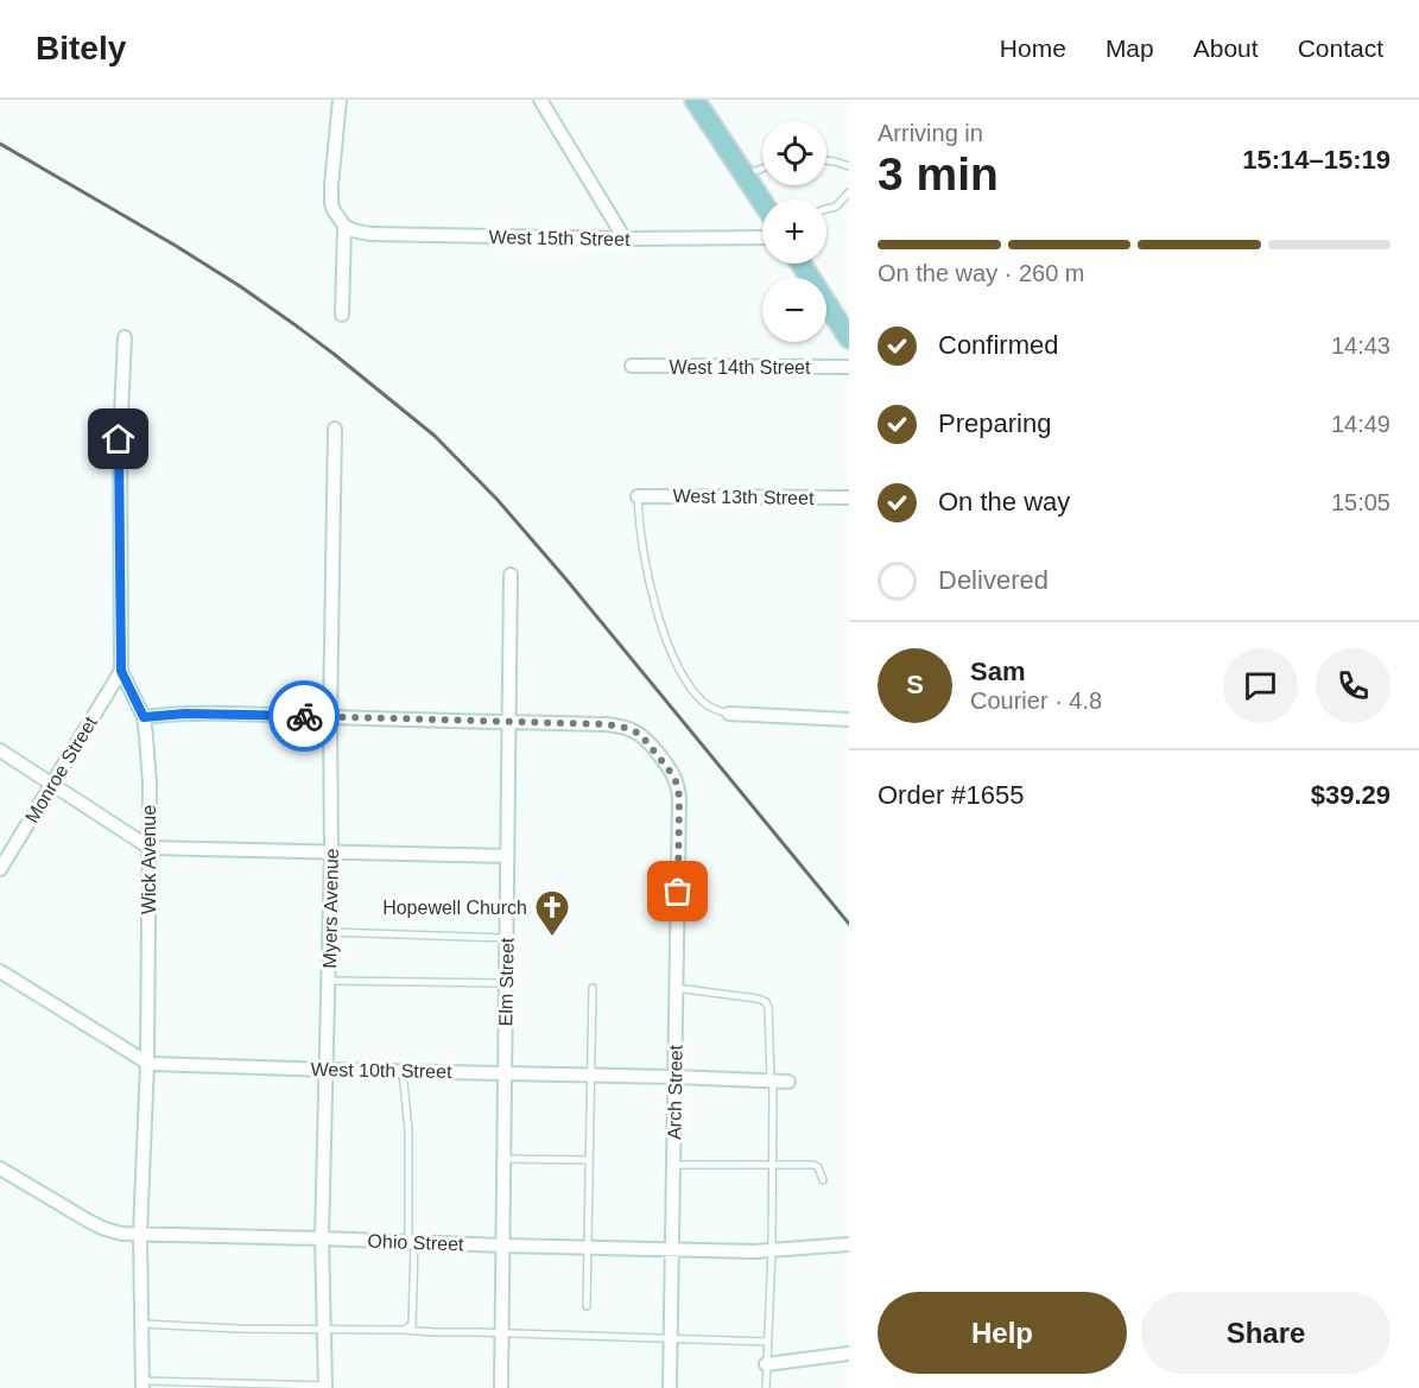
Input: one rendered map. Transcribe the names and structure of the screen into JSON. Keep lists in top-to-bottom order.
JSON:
{
  "streets": {
    "street": [
      "West 15th Street",
      "West 14th Street",
      "West 13th Street",
      "Monroe Street",
      "Wick Avenue",
      "Myers Avenue",
      "Elm Street",
      "West 10th Street",
      "Arch Street",
      "Ohio Street"
    ]
  },
  "crossings": [
    ["Monroe Street", "Wick Avenue"],
    ["Wick Avenue", "West 10th Street"],
    ["Wick Avenue", "Ohio Street"],
    ["Myers Avenue", "West 10th Street"],
    ["Myers Avenue", "Ohio Street"],
    ["Elm Street", "West 10th Street"],
    ["Elm Street", "Arch Street"],
    ["Elm Street", "Ohio Street"],
    ["West 10th Street", "Arch Street"],
    ["Arch Street", "Ohio Street"]
  ],
  "places": {
    "church": ["Hopewell Church"]
  },
  "page": {
    "header": "Bitely",
    "nav": [
      "Home",
      "Map",
      "About",
      "Contact"
    ],
    "heading": ["3 min", "Arriving in", "15:14–15:19"],
    "panel": [
      "Sam",
      "Courier · 4.8",
      "Order #1655",
      "$39.29"
    ],
    "map_buttons": ["+", "−"],
    "bar": "On the way · 260 m",
    "list": [
      ["Confirmed", "14:43"],
      ["Preparing", "14:49"],
      ["On the way", "15:05"],
      "Delivered"
    ],
    "round": "S",
    "buttons": ["Help", "Share"]
  }
}
